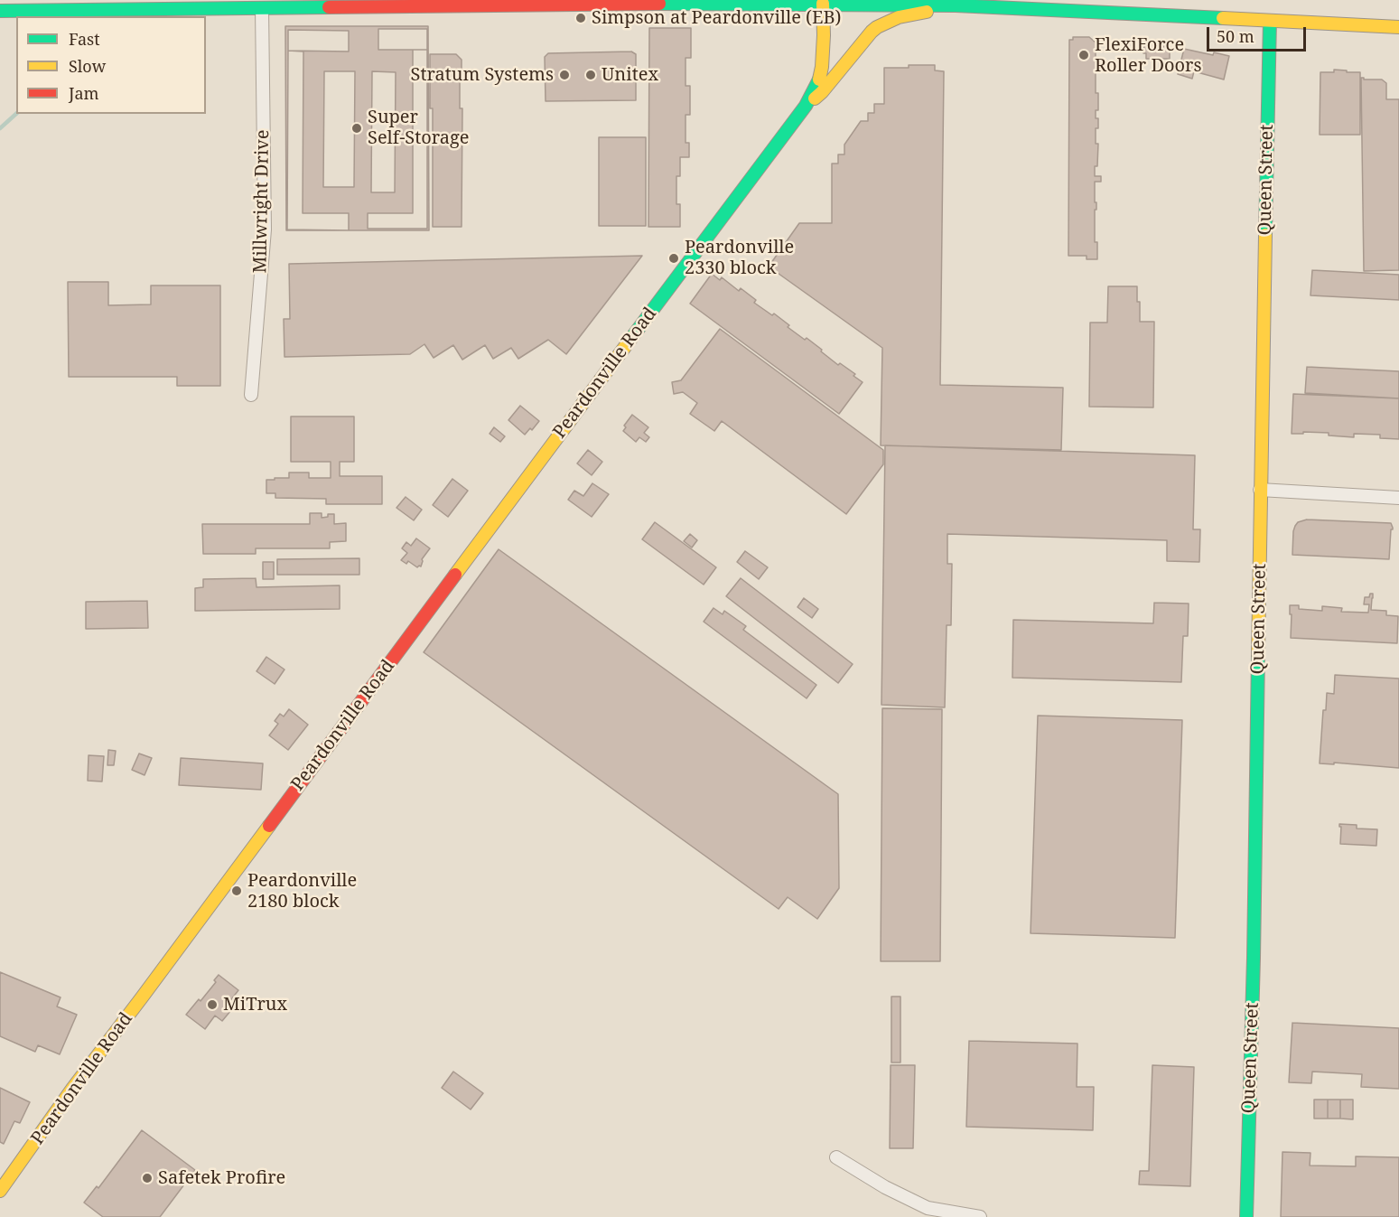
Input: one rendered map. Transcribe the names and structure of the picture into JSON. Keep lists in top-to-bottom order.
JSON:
{
  "streets": {
    "street": ["Queen Street", "Millwright Drive", "Peardonville Road"]
  },
  "places": [
    "Simpson at Peardonville (EB)",
    "FlexiForce Roller Doors",
    "Stratum Systems",
    "Unitex",
    "Super Self-Storage",
    "Peardonville 2330 block",
    "Peardonville 2180 block",
    "MiTrux",
    "Safetek Profire"
  ],
  "legend": ["Fast", "Slow", "Jam"],
  "scale_bar": "50 m"
}
